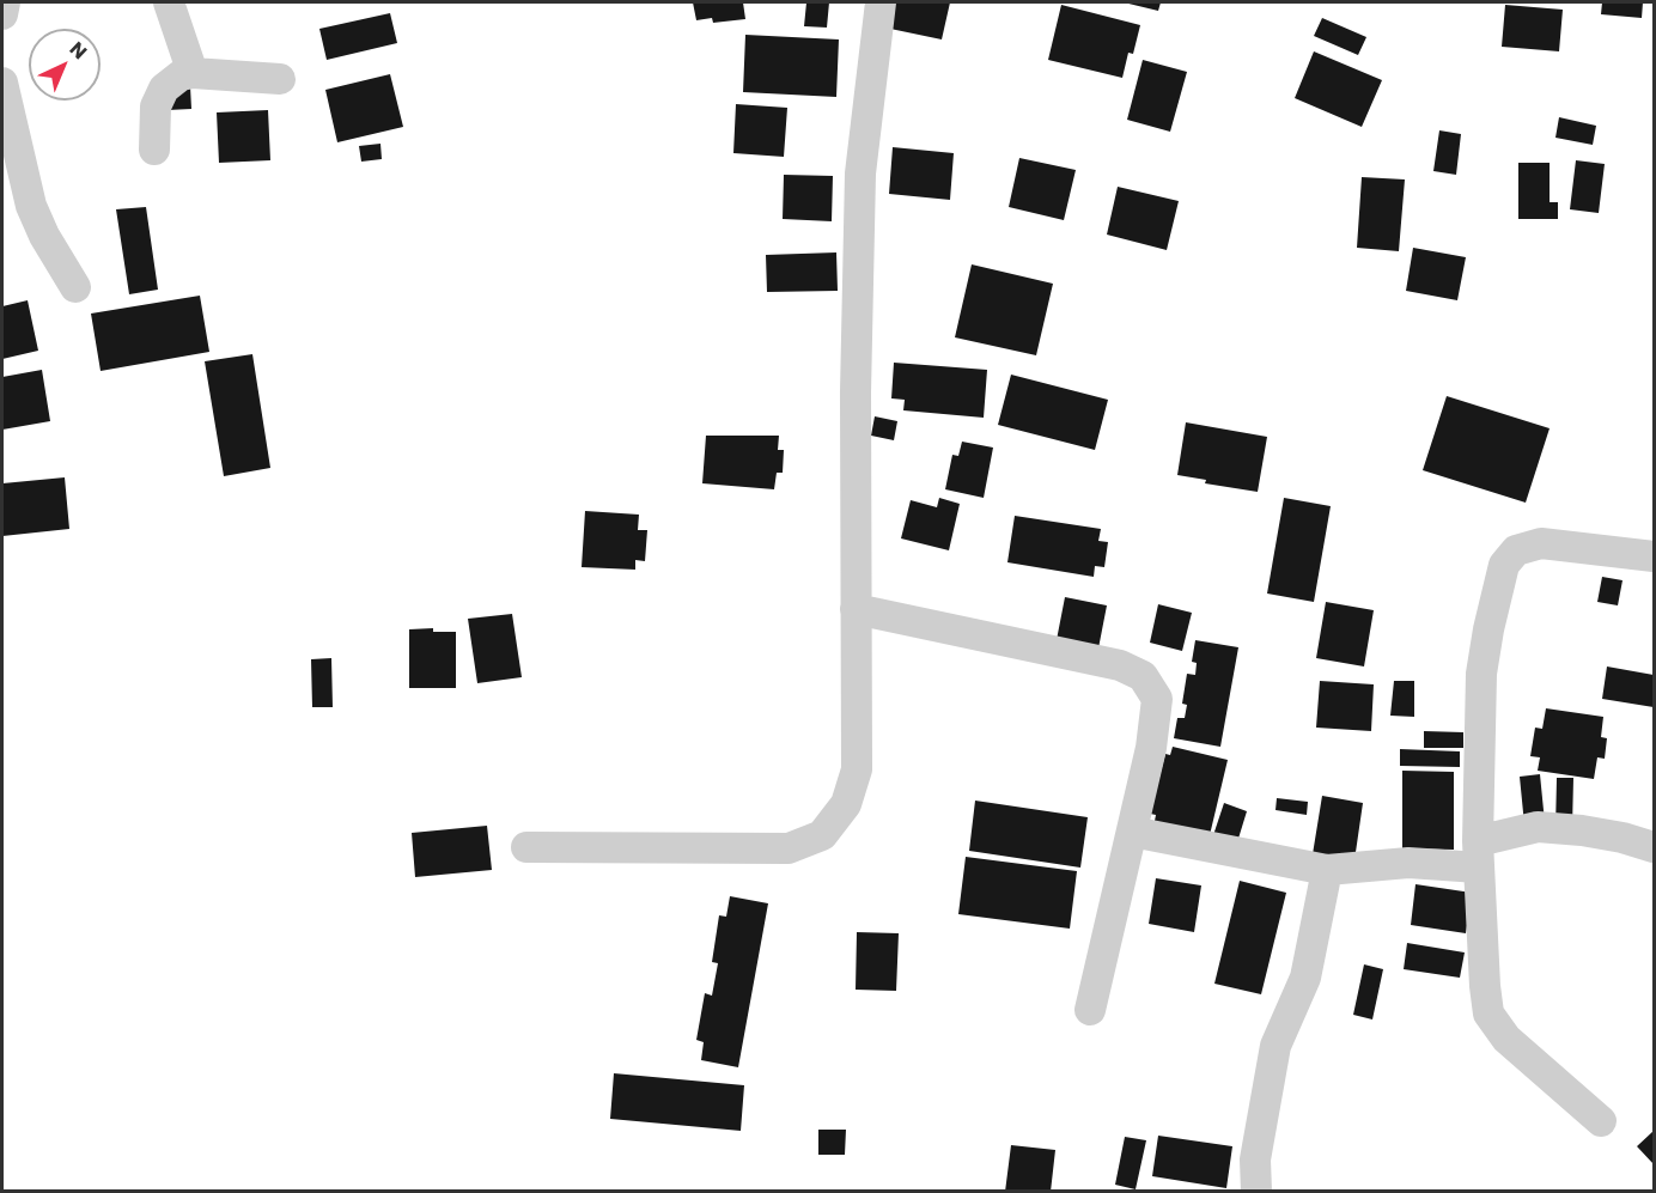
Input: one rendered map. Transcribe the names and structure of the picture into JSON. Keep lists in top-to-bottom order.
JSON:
{
  "north": "top right"
}
